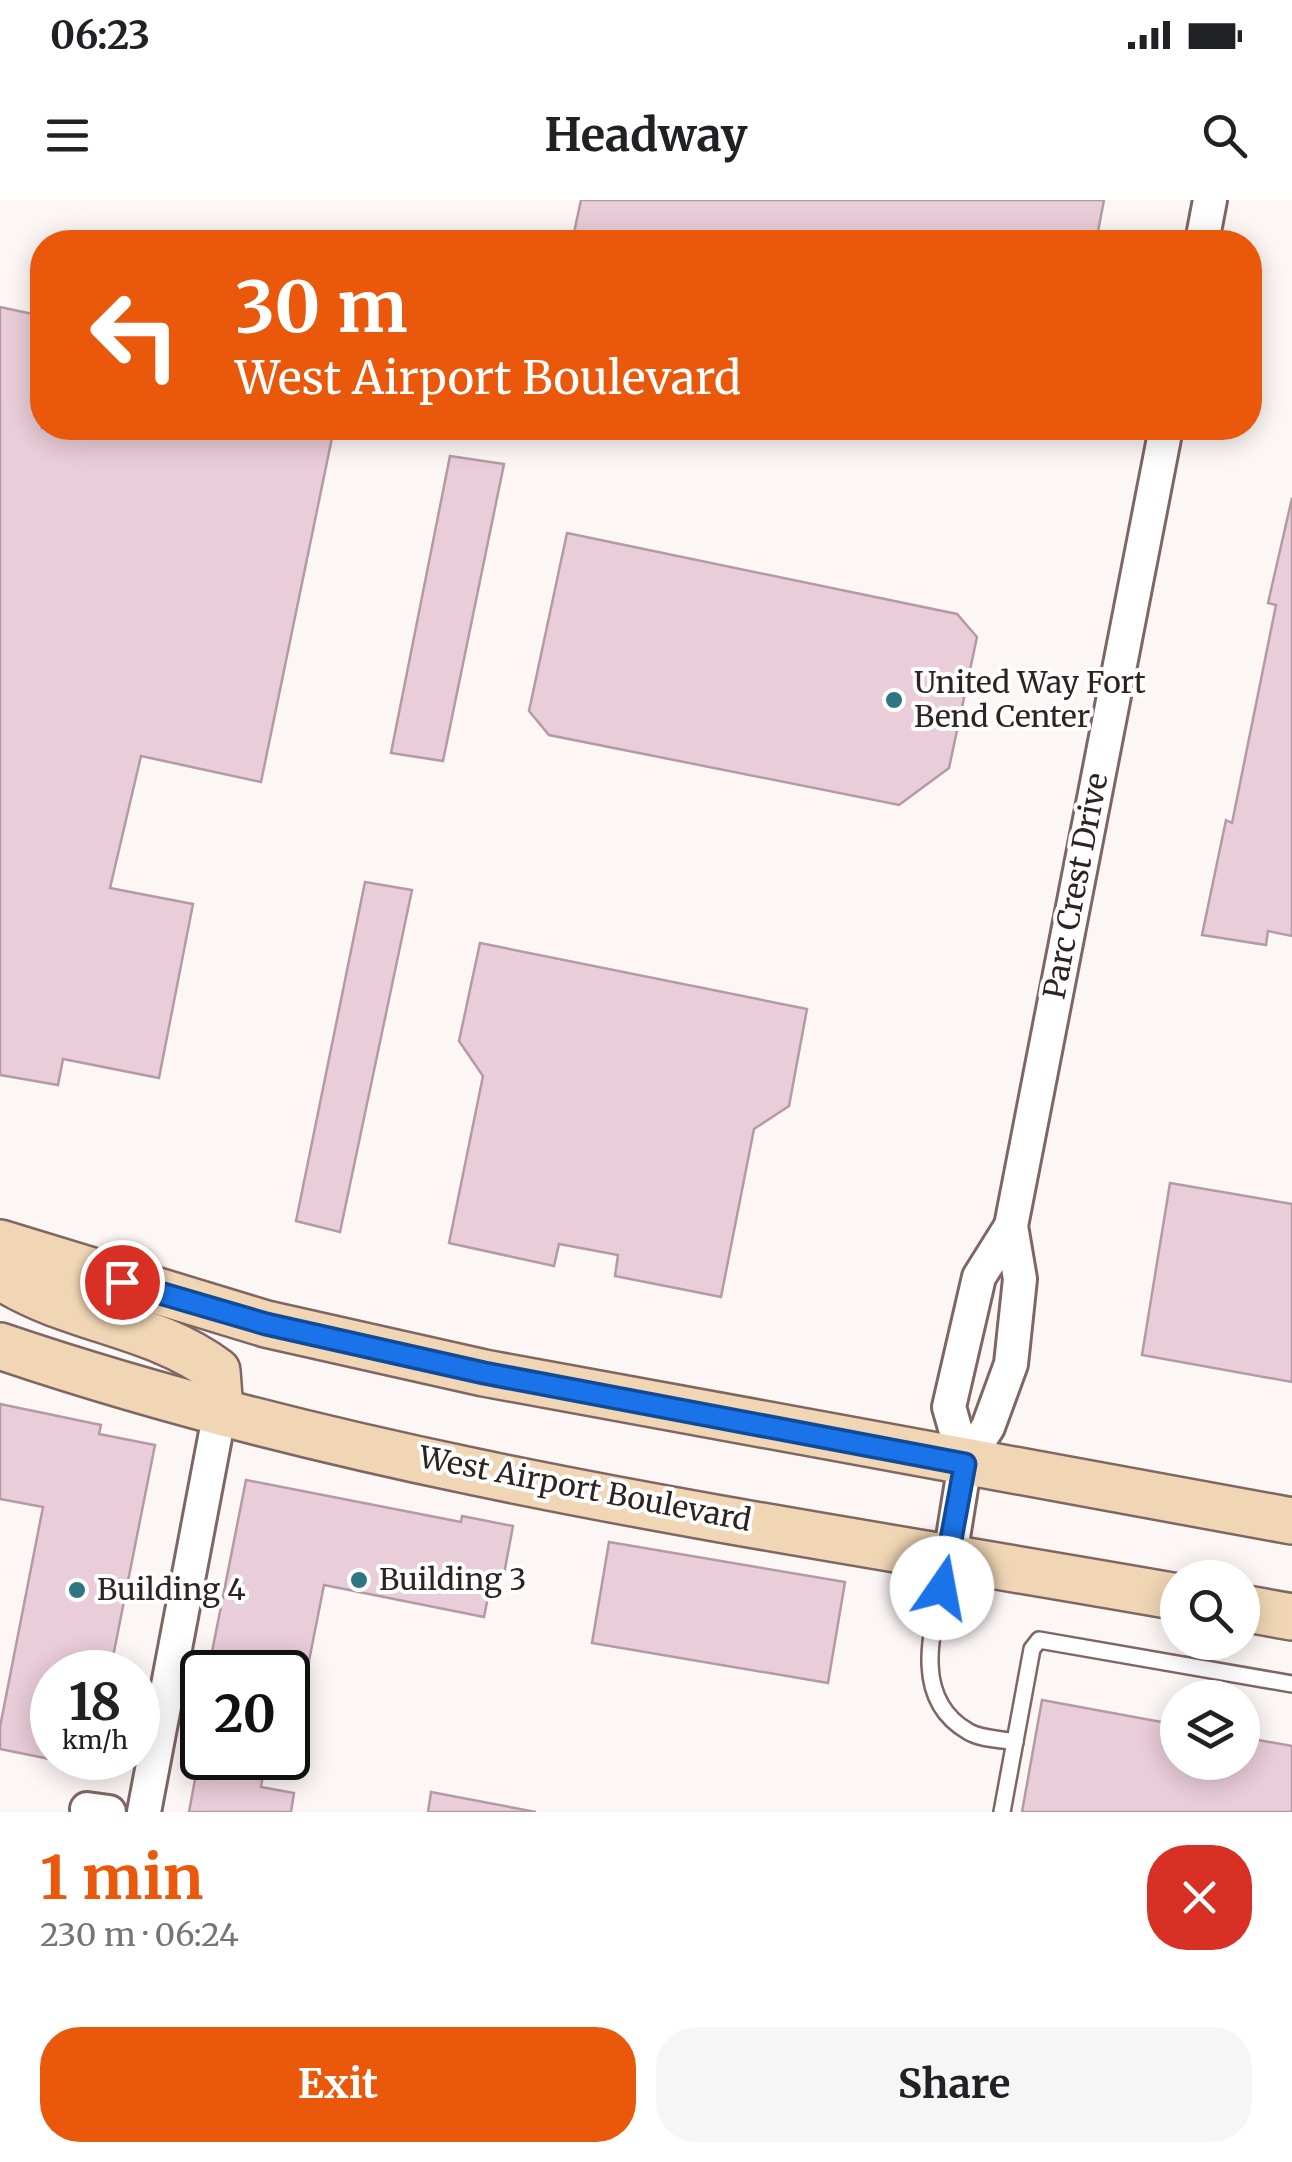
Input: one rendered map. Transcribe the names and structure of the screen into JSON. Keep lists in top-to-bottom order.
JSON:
{
  "streets": {
    "main road": ["West Airport Boulevard"],
    "street": ["Parc Crest Drive"]
  },
  "crossings": [
    ["Parc Crest Drive", "West Airport Boulevard"]
  ],
  "places": ["United Way Fort Bend Center", "Building 3", "Building 4"],
  "page": {
    "status": "06:23",
    "header": "Headway",
    "turn": ["30 m", "West Airport Boulevard"],
    "speed": "18 km/h",
    "limit": "20",
    "heading": ["1 min", "230 m · 06:24"],
    "buttons": ["Exit", "Share"]
  }
}
